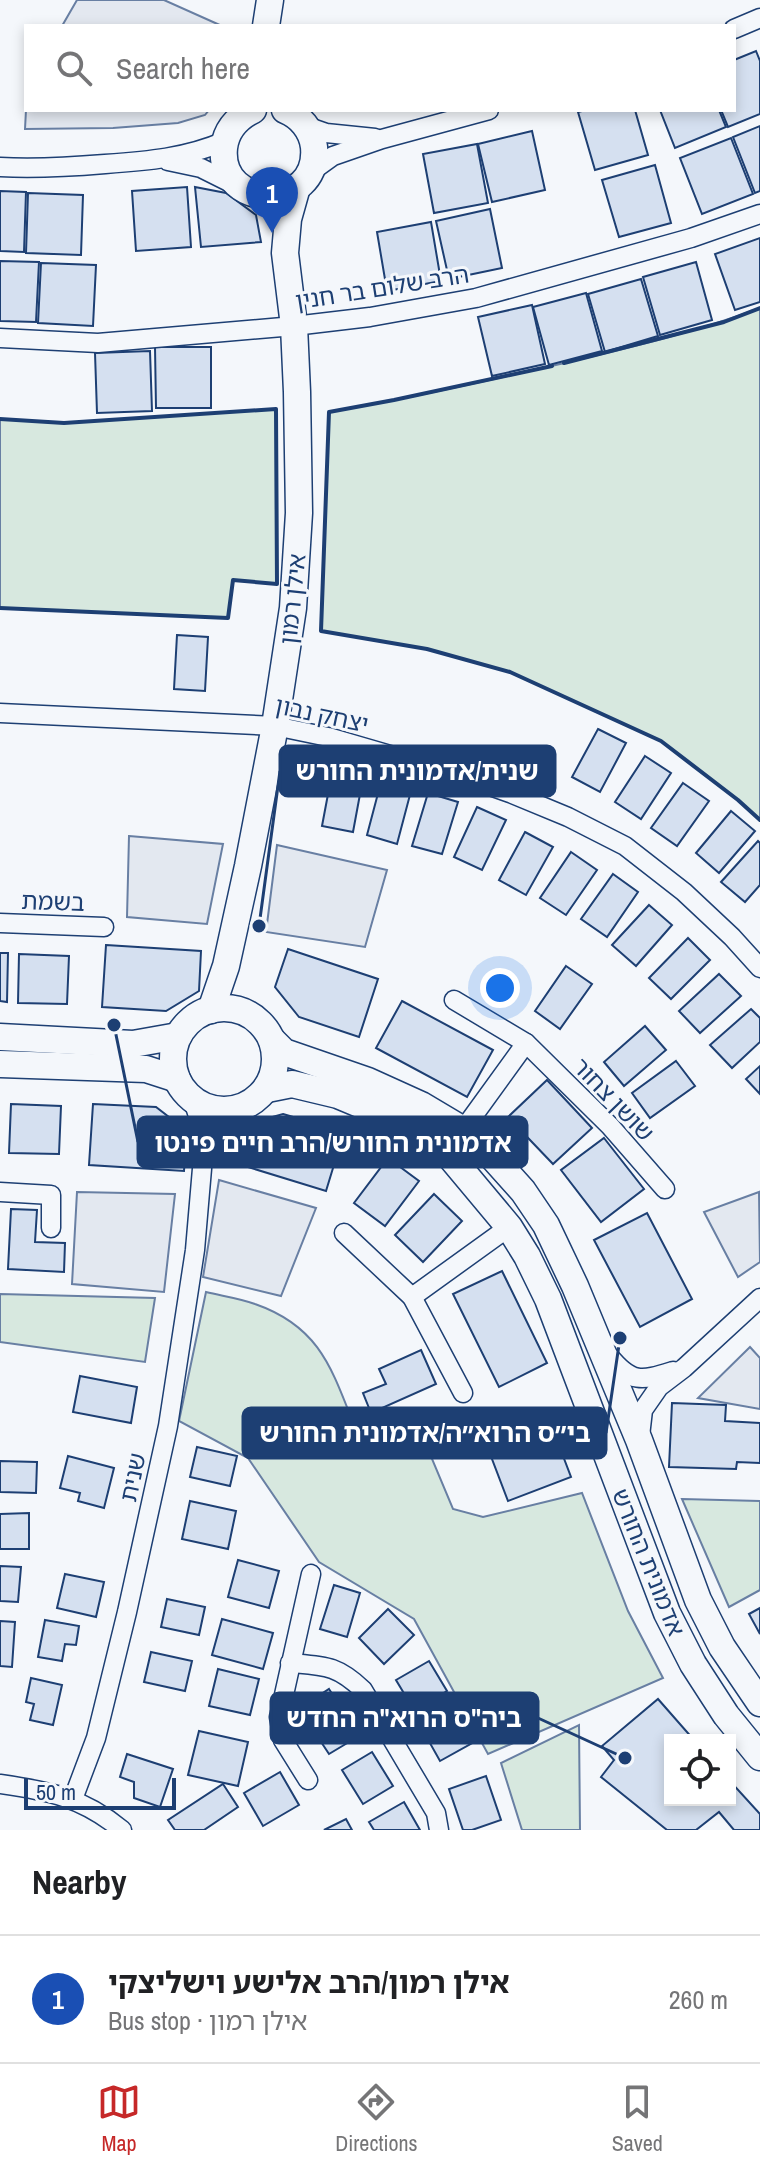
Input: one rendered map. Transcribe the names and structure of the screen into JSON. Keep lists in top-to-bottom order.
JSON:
{
  "streets": {
    "street": [
      "הרב שלום בר חנין",
      "אילן רמון",
      "יצחק נבון",
      "בשמת",
      "שושן צחור",
      "שנית",
      "אדמונית החורש"
    ]
  },
  "crossings": [
    ["הרב שלום בר חנין", "אילן רמון"],
    ["אילן רמון", "יצחק נבון"],
    ["אילן רמון", "שנית"],
    ["אילן רמון", "אדמונית החורש"],
    ["שנית", "אדמונית החורש"]
  ],
  "places": [
    "שנית/אדמונית החורש",
    "אדמונית החורש/הרב חיים פינטו",
    "בי״ס הרוא״ה/אדמונית החורש",
    "ביה\"ס הרוא\"ה החדש"
  ],
  "scale_bar": "50 m",
  "page": {
    "search": "Search here",
    "pins": "1",
    "scale": "50 m",
    "heading": "Nearby",
    "list": [
      {
        "mark": "1",
        "name": "אילן רמון/הרב אלישע וישליצקי",
        "note": "Bus stop · אילן רמון",
        "value": "260 m"
      }
    ],
    "nav": ["Map", "Directions", "Saved"]
  }
}
